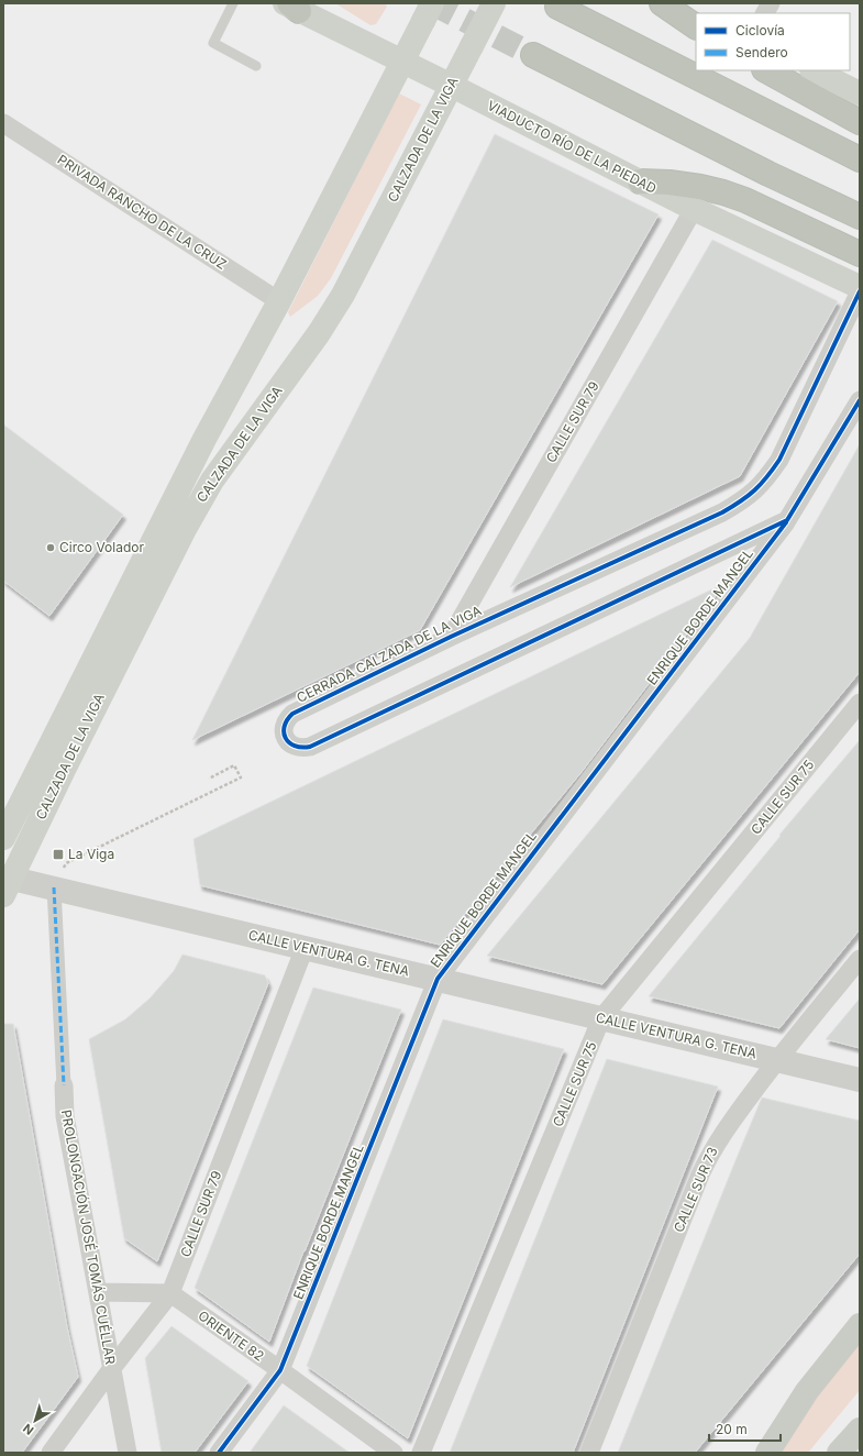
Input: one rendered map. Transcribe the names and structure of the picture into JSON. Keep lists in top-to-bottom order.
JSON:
{
  "streets": {
    "main road": ["CALZADA DE LA VIGA", "VIADUCTO RÍO DE LA PIEDAD"],
    "street": [
      "PRIVADA RANCHO DE LA CRUZ",
      "CALLE SUR 79",
      "ENRIQUE BORDE MANGEL",
      "CERRADA CALZADA DE LA VIGA",
      "CALLE SUR 75",
      "CALLE VENTURA G. TENA",
      "CALLE SUR 73",
      "PROLONGACIÓN JOSÉ TOMÁS CUÉLLAR",
      "ORIENTE 82"
    ]
  },
  "crossings": [
    ["CALZADA DE LA VIGA", "VIADUCTO RÍO DE LA PIEDAD"],
    ["CALZADA DE LA VIGA", "PRIVADA RANCHO DE LA CRUZ"],
    ["CALZADA DE LA VIGA", "CALLE VENTURA G. TENA"],
    ["VIADUCTO RÍO DE LA PIEDAD", "CALLE SUR 79"],
    ["CALLE SUR 79", "CERRADA CALZADA DE LA VIGA"],
    ["CALLE SUR 79", "CALLE VENTURA G. TENA"],
    ["CALLE SUR 79", "PROLONGACIÓN JOSÉ TOMÁS CUÉLLAR"],
    ["CALLE SUR 79", "ORIENTE 82"],
    ["ENRIQUE BORDE MANGEL", "CERRADA CALZADA DE LA VIGA"],
    ["ENRIQUE BORDE MANGEL", "CALLE VENTURA G. TENA"],
    ["ENRIQUE BORDE MANGEL", "ORIENTE 82"],
    ["CALLE SUR 75", "CALLE VENTURA G. TENA"],
    ["CALLE VENTURA G. TENA", "CALLE SUR 73"],
    ["CALLE VENTURA G. TENA", "PROLONGACIÓN JOSÉ TOMÁS CUÉLLAR"]
  ],
  "places": {
    "other": ["Circo Volador"],
    "transit": ["La Viga"]
  },
  "legend": ["Ciclovía", "Sendero"],
  "scale_bar": "20 m",
  "north": "bottom left"
}
